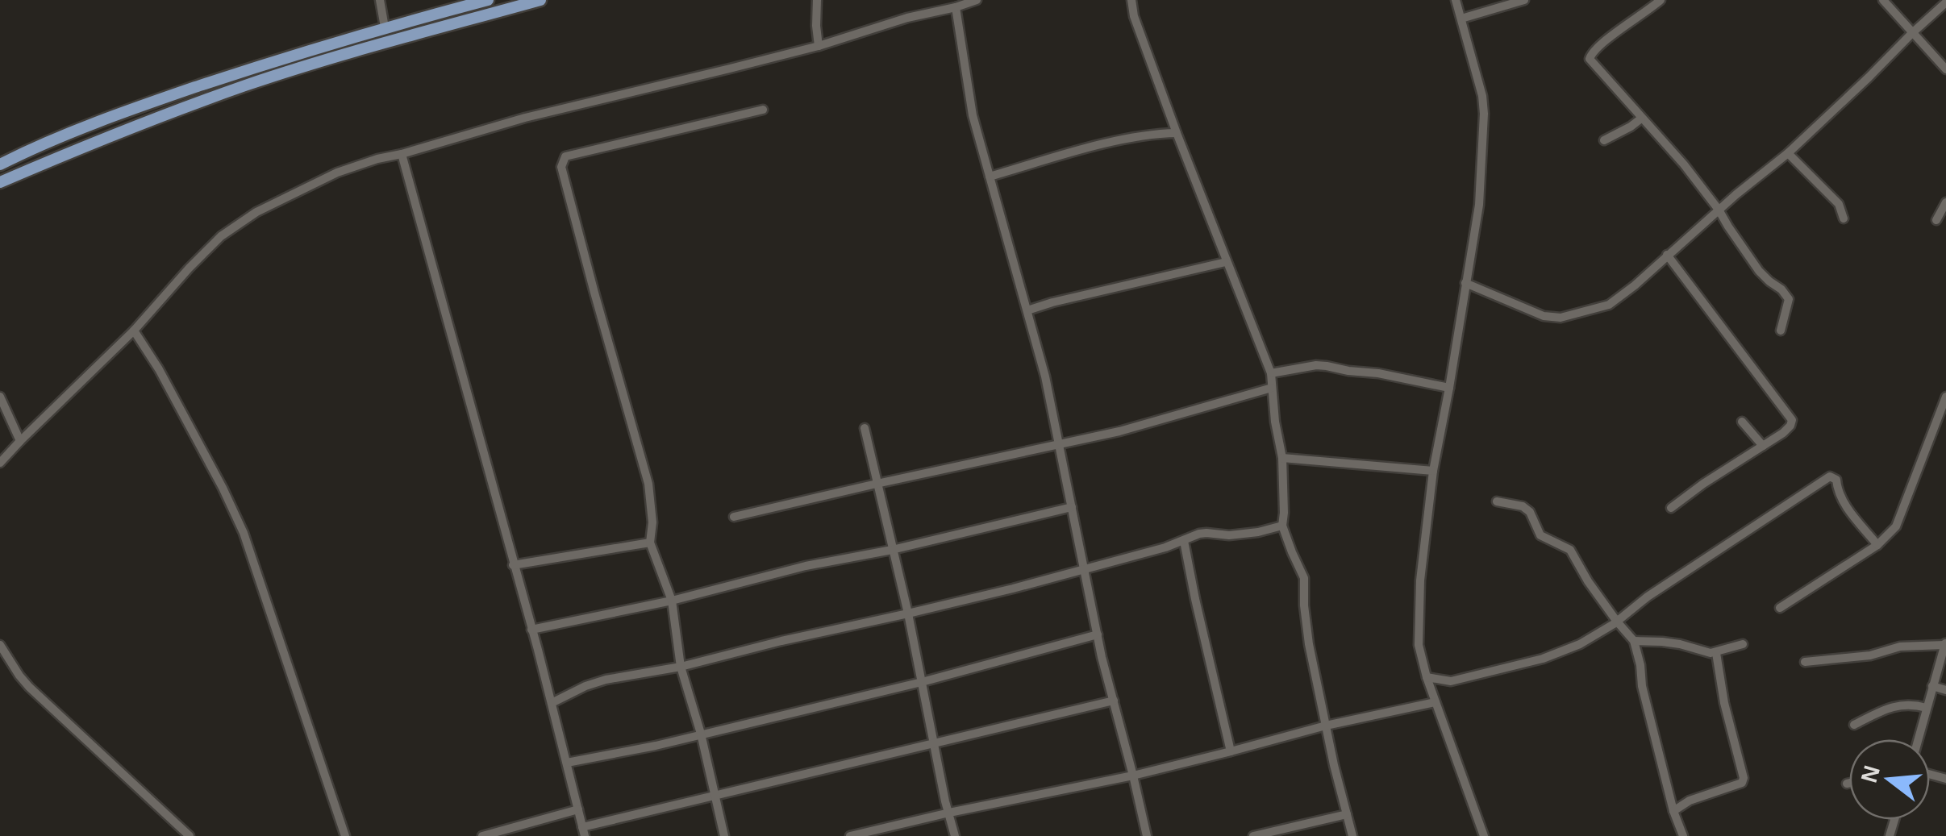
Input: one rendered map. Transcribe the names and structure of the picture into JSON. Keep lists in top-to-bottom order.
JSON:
{
  "north": "left"
}
